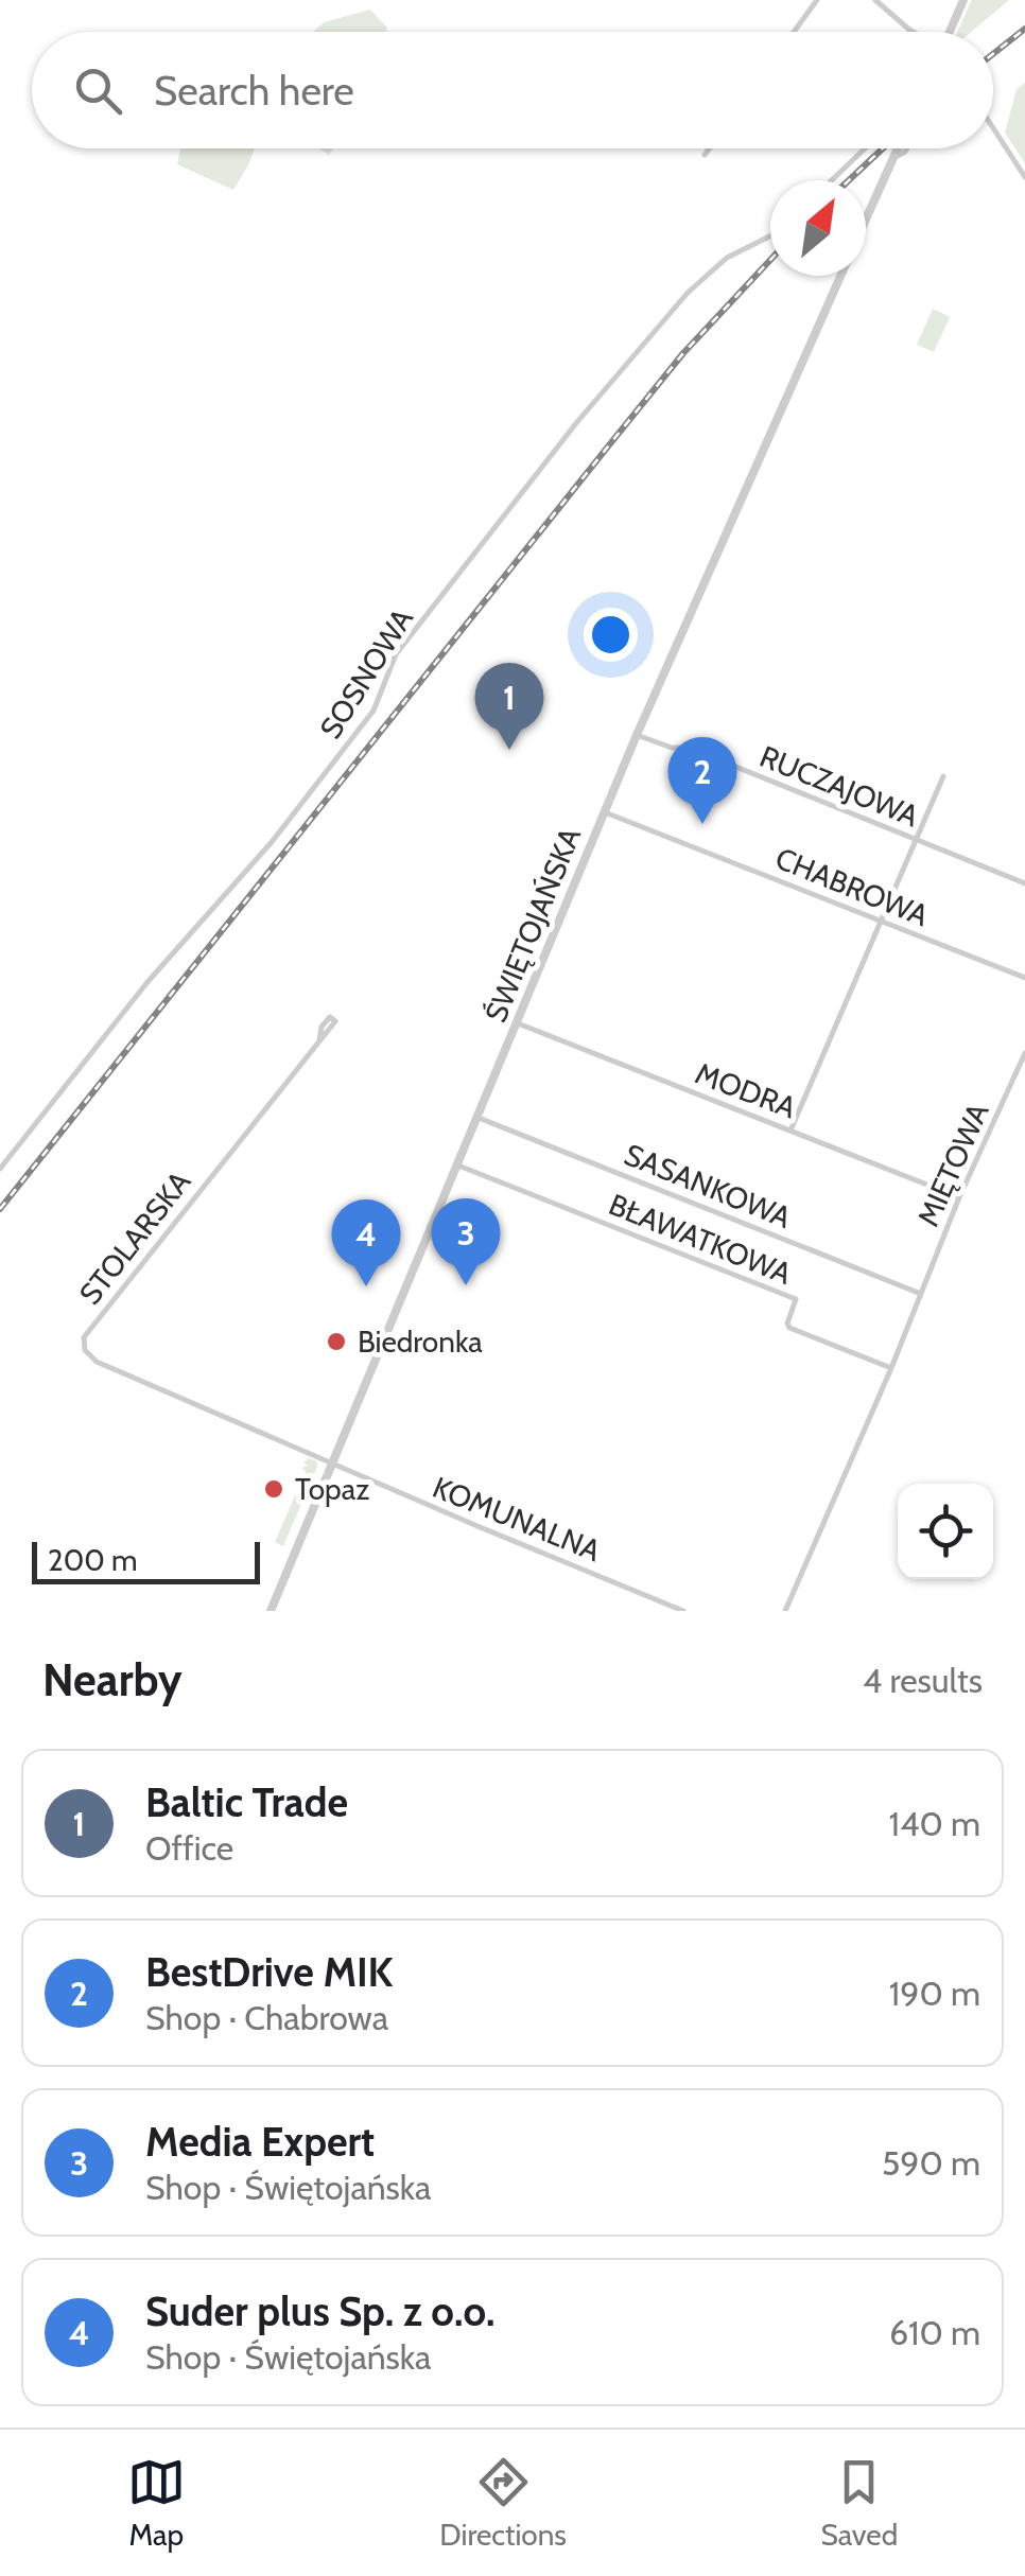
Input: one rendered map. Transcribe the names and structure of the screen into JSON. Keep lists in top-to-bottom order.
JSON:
{
  "streets": {
    "street": [
      "SOSNOWA",
      "RUCZAJOWA",
      "CHABROWA",
      "ŚWIĘTOJAŃSKA",
      "MODRA",
      "MIĘTOWA",
      "SASANKOWA",
      "STOLARSKA",
      "BŁAWATKOWA",
      "KOMUNALNA"
    ]
  },
  "crossings": [
    ["RUCZAJOWA", "ŚWIĘTOJAŃSKA"],
    ["CHABROWA", "ŚWIĘTOJAŃSKA"],
    ["ŚWIĘTOJAŃSKA", "MODRA"],
    ["ŚWIĘTOJAŃSKA", "SASANKOWA"],
    ["ŚWIĘTOJAŃSKA", "STOLARSKA"],
    ["ŚWIĘTOJAŃSKA", "BŁAWATKOWA"],
    ["ŚWIĘTOJAŃSKA", "KOMUNALNA"],
    ["MODRA", "MIĘTOWA"],
    ["MIĘTOWA", "SASANKOWA"],
    ["MIĘTOWA", "BŁAWATKOWA"],
    ["STOLARSKA", "KOMUNALNA"]
  ],
  "places": ["Biedronka", "Topaz"],
  "scale_bar": "200 m",
  "north": "top right",
  "page": {
    "search": "Search here",
    "pins": [
      "1",
      "2",
      "3",
      "4"
    ],
    "scale": "200 m",
    "heading": ["Nearby", "4 results"],
    "list": [
      {
        "mark": "1",
        "name": "Baltic Trade",
        "note": "Office",
        "value": "140 m"
      },
      {
        "mark": "2",
        "name": "BestDrive MIK",
        "note": "Shop · Chabrowa",
        "value": "190 m"
      },
      {
        "mark": "3",
        "name": "Media Expert",
        "note": "Shop · Świętojańska",
        "value": "590 m"
      },
      {
        "mark": "4",
        "name": "Suder plus Sp. z o.o.",
        "note": "Shop · Świętojańska",
        "value": "610 m"
      }
    ],
    "nav": ["Map", "Directions", "Saved"]
  }
}
